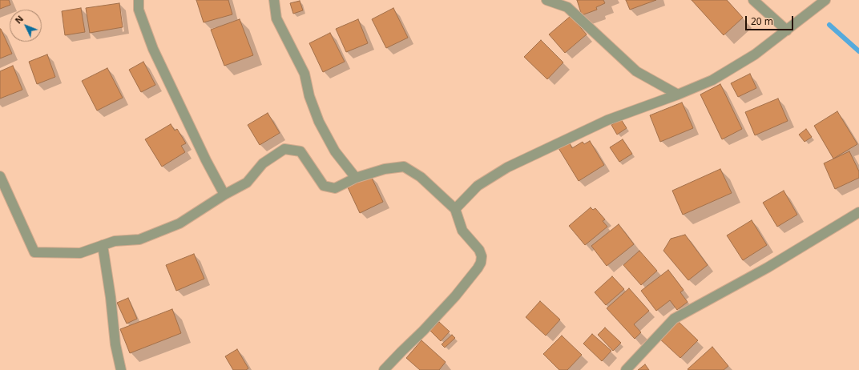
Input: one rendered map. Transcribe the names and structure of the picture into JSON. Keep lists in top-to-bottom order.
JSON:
{
  "scale_bar": "20 m",
  "north": "top left"
}
